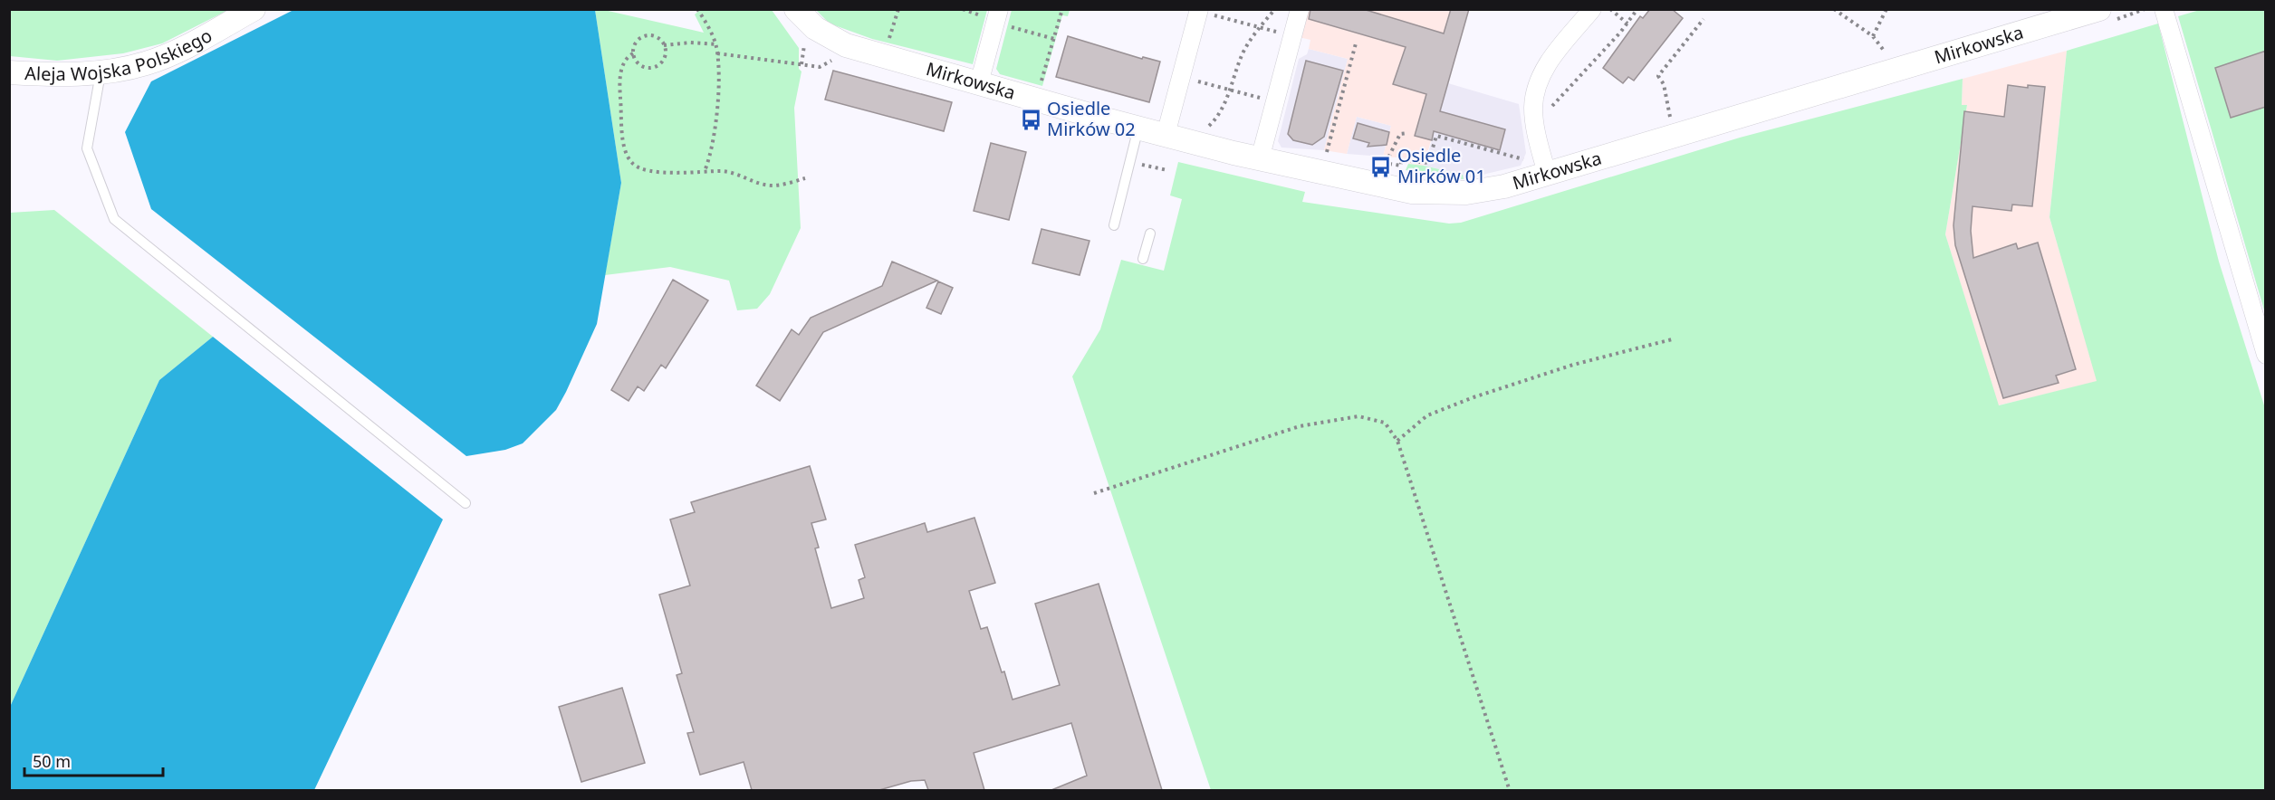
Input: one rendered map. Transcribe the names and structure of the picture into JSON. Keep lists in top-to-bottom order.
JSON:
{
  "streets": {
    "street": ["Mirkowska", "Aleja Wojska Polskiego"]
  },
  "places": {
    "bus stop": ["Osiedle Mirków 02", "Osiedle Mirków 01"]
  },
  "scale_bar": "50 m"
}
